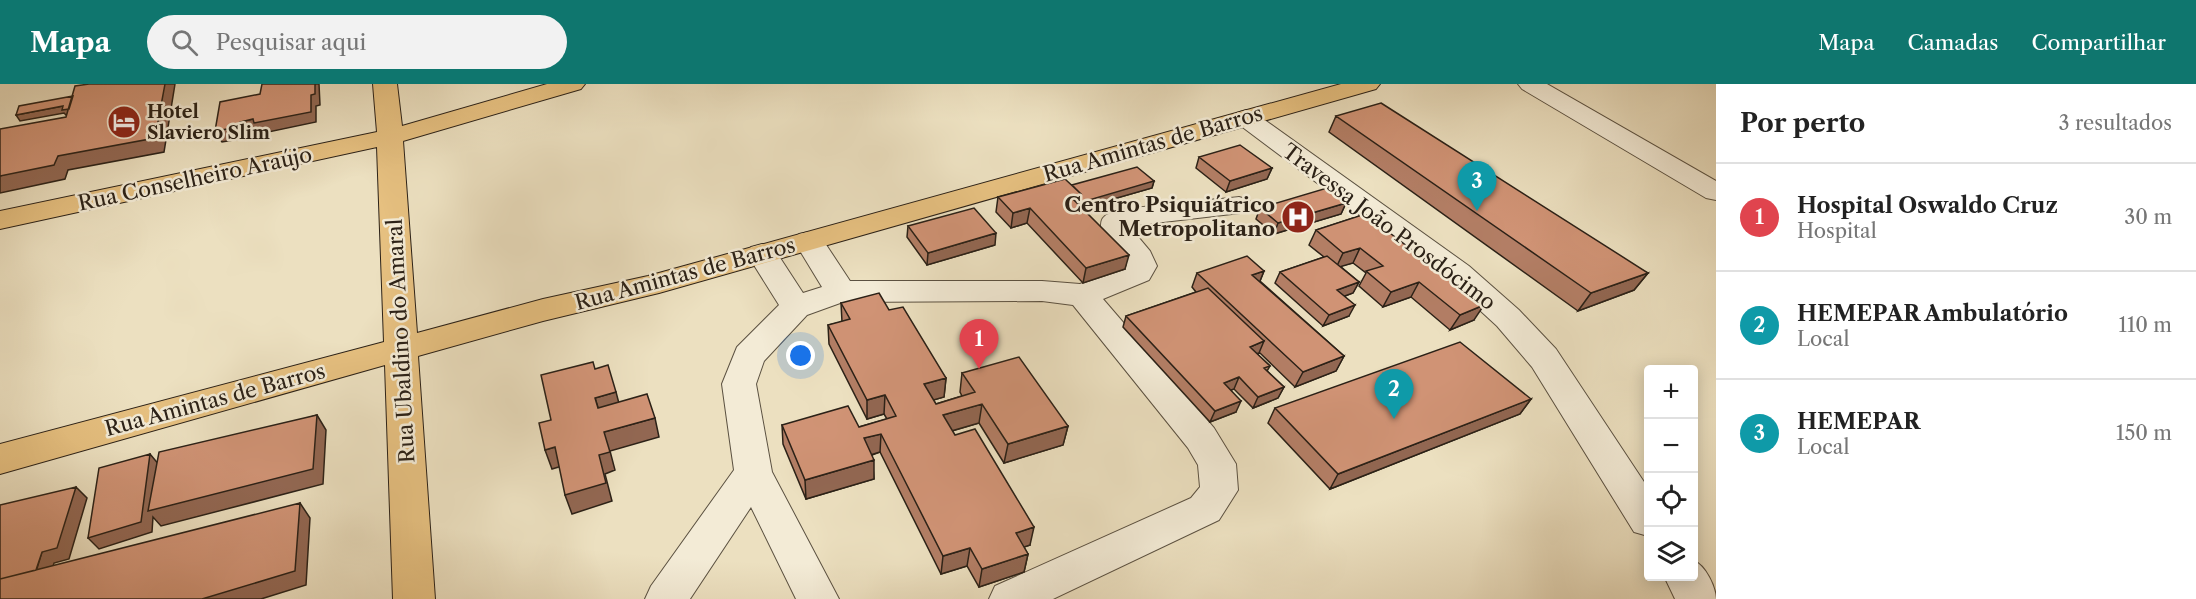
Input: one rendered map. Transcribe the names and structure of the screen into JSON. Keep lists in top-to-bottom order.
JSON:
{
  "streets": {
    "main road": ["Rua Amintas de Barros", "Rua Conselheiro Araújo", "Rua Ubaldino do Amaral"],
    "street": ["Travessa João Prosdócimo"]
  },
  "crossings": [
    ["Rua Amintas de Barros", "Travessa João Prosdócimo"],
    ["Rua Amintas de Barros", "Rua Ubaldino do Amaral"],
    ["Rua Conselheiro Araújo", "Rua Ubaldino do Amaral"]
  ],
  "places": {
    "hotel": ["Hotel Slaviero Slim"],
    "hospital": ["Centro Psiquiátrico Metropolitano"]
  },
  "page": {
    "header": "Mapa",
    "search": "Pesquisar aqui",
    "nav": ["Mapa", "Camadas", "Compartilhar"],
    "heading": ["Por perto", "3 resultados"],
    "pins": ["3", "1", "2"],
    "list": [
      {
        "mark": "1",
        "name": "Hospital Oswaldo Cruz",
        "note": "Hospital",
        "value": "30 m"
      },
      {
        "mark": "2",
        "name": "HEMEPAR Ambulatório",
        "note": "Local",
        "value": "110 m"
      },
      {
        "mark": "3",
        "name": "HEMEPAR",
        "note": "Local",
        "value": "150 m"
      }
    ],
    "map_buttons": ["+", "−"]
  }
}
